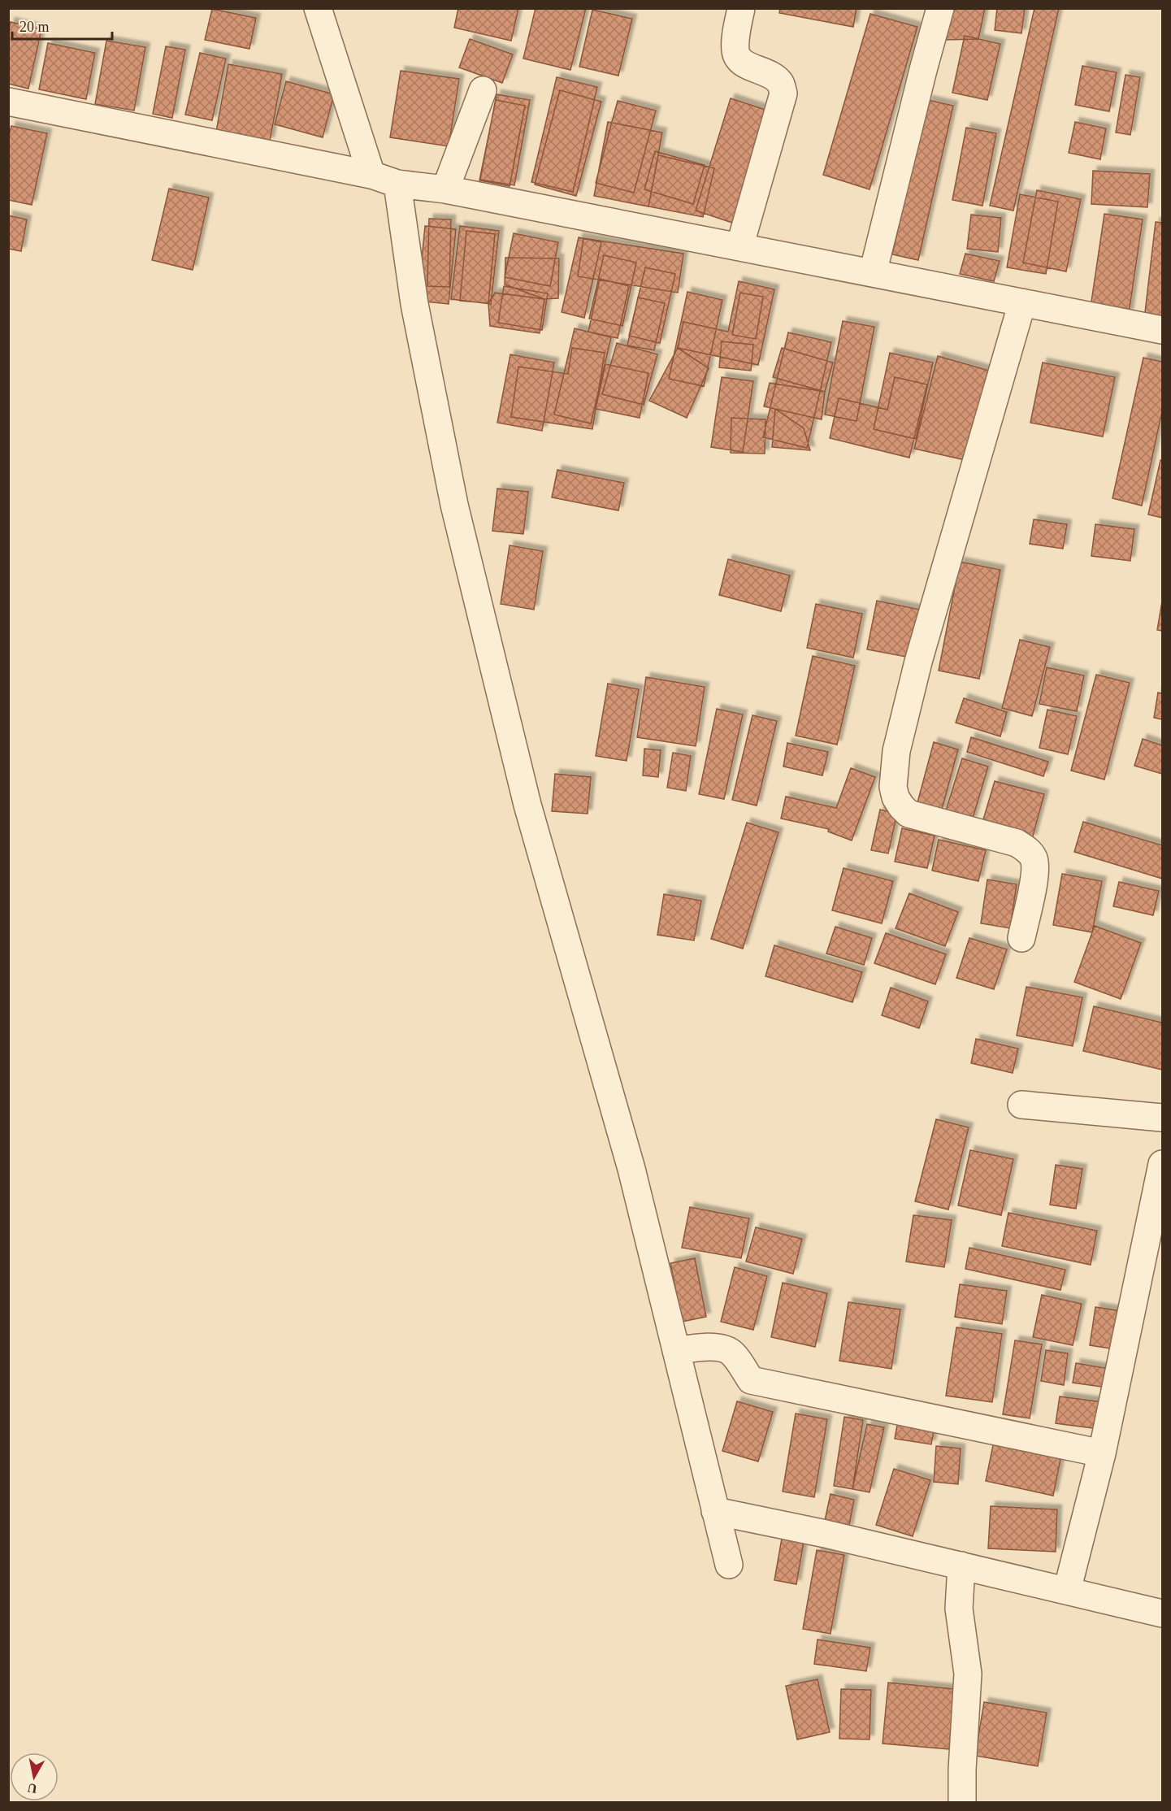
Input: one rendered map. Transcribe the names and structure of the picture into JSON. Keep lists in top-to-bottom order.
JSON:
{
  "scale_bar": "20 m",
  "north": "bottom"
}
